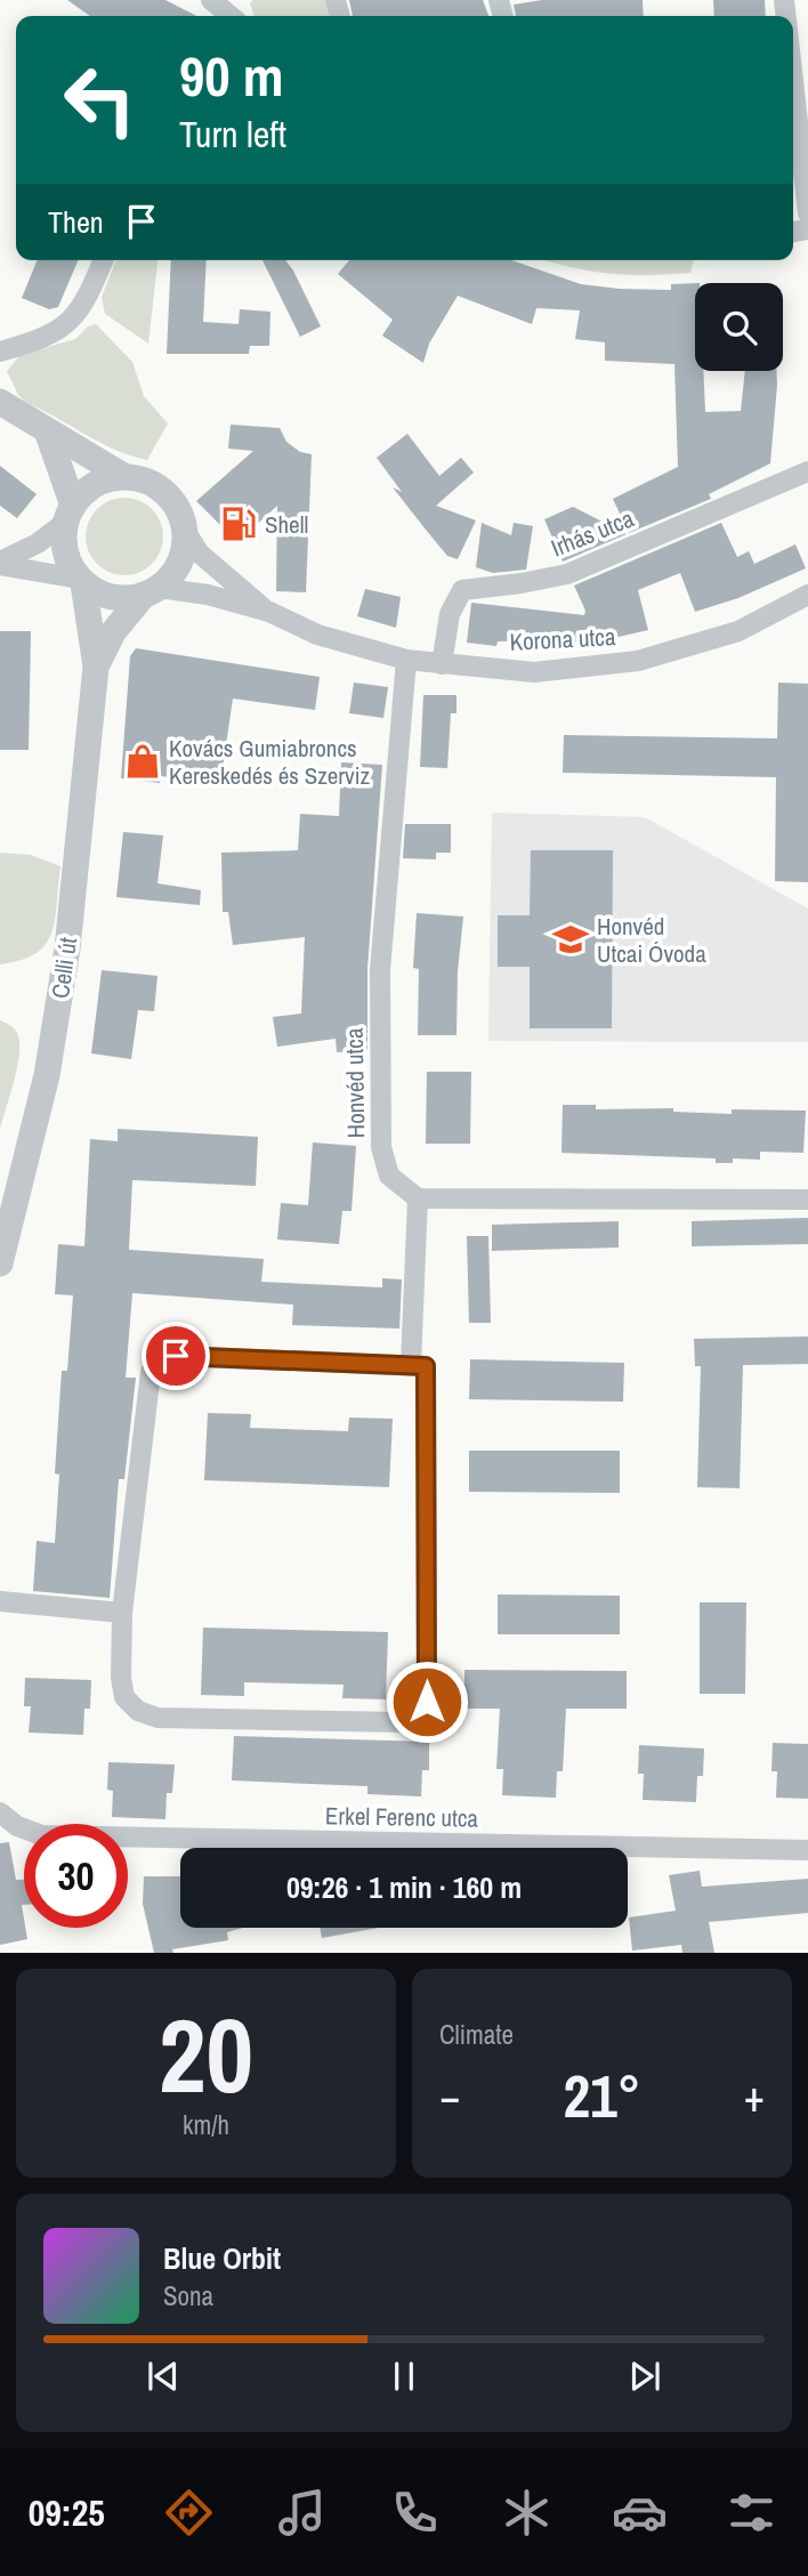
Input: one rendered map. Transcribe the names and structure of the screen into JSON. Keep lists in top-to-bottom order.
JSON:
{
  "streets": {
    "street": [
      "Irhás utca",
      "Korona utca",
      "Celli út",
      "Honvéd utca",
      "Erkel Ferenc utca"
    ]
  },
  "crossings": [
    ["Irhás utca", "Korona utca"],
    ["Korona utca", "Celli út"],
    ["Korona utca", "Honvéd utca"]
  ],
  "places": {
    "fuel station": ["Shell"],
    "shop": ["Kovács Gumiabroncs Kereskedés és Szerviz"],
    "school or university": ["Honvéd Utcai Óvoda"]
  },
  "page": {
    "turn": ["90 m", "Turn left"],
    "then": "Then",
    "limit": "30",
    "trip": "09:26 · 1 min · 160 m",
    "tile": [
      ["20", "km/h"],
      "Climate"
    ],
    "heat": ["−", "21°", "+"],
    "song": ["Blue Orbit", "Sona"],
    "tabs": "09:25"
  }
}
